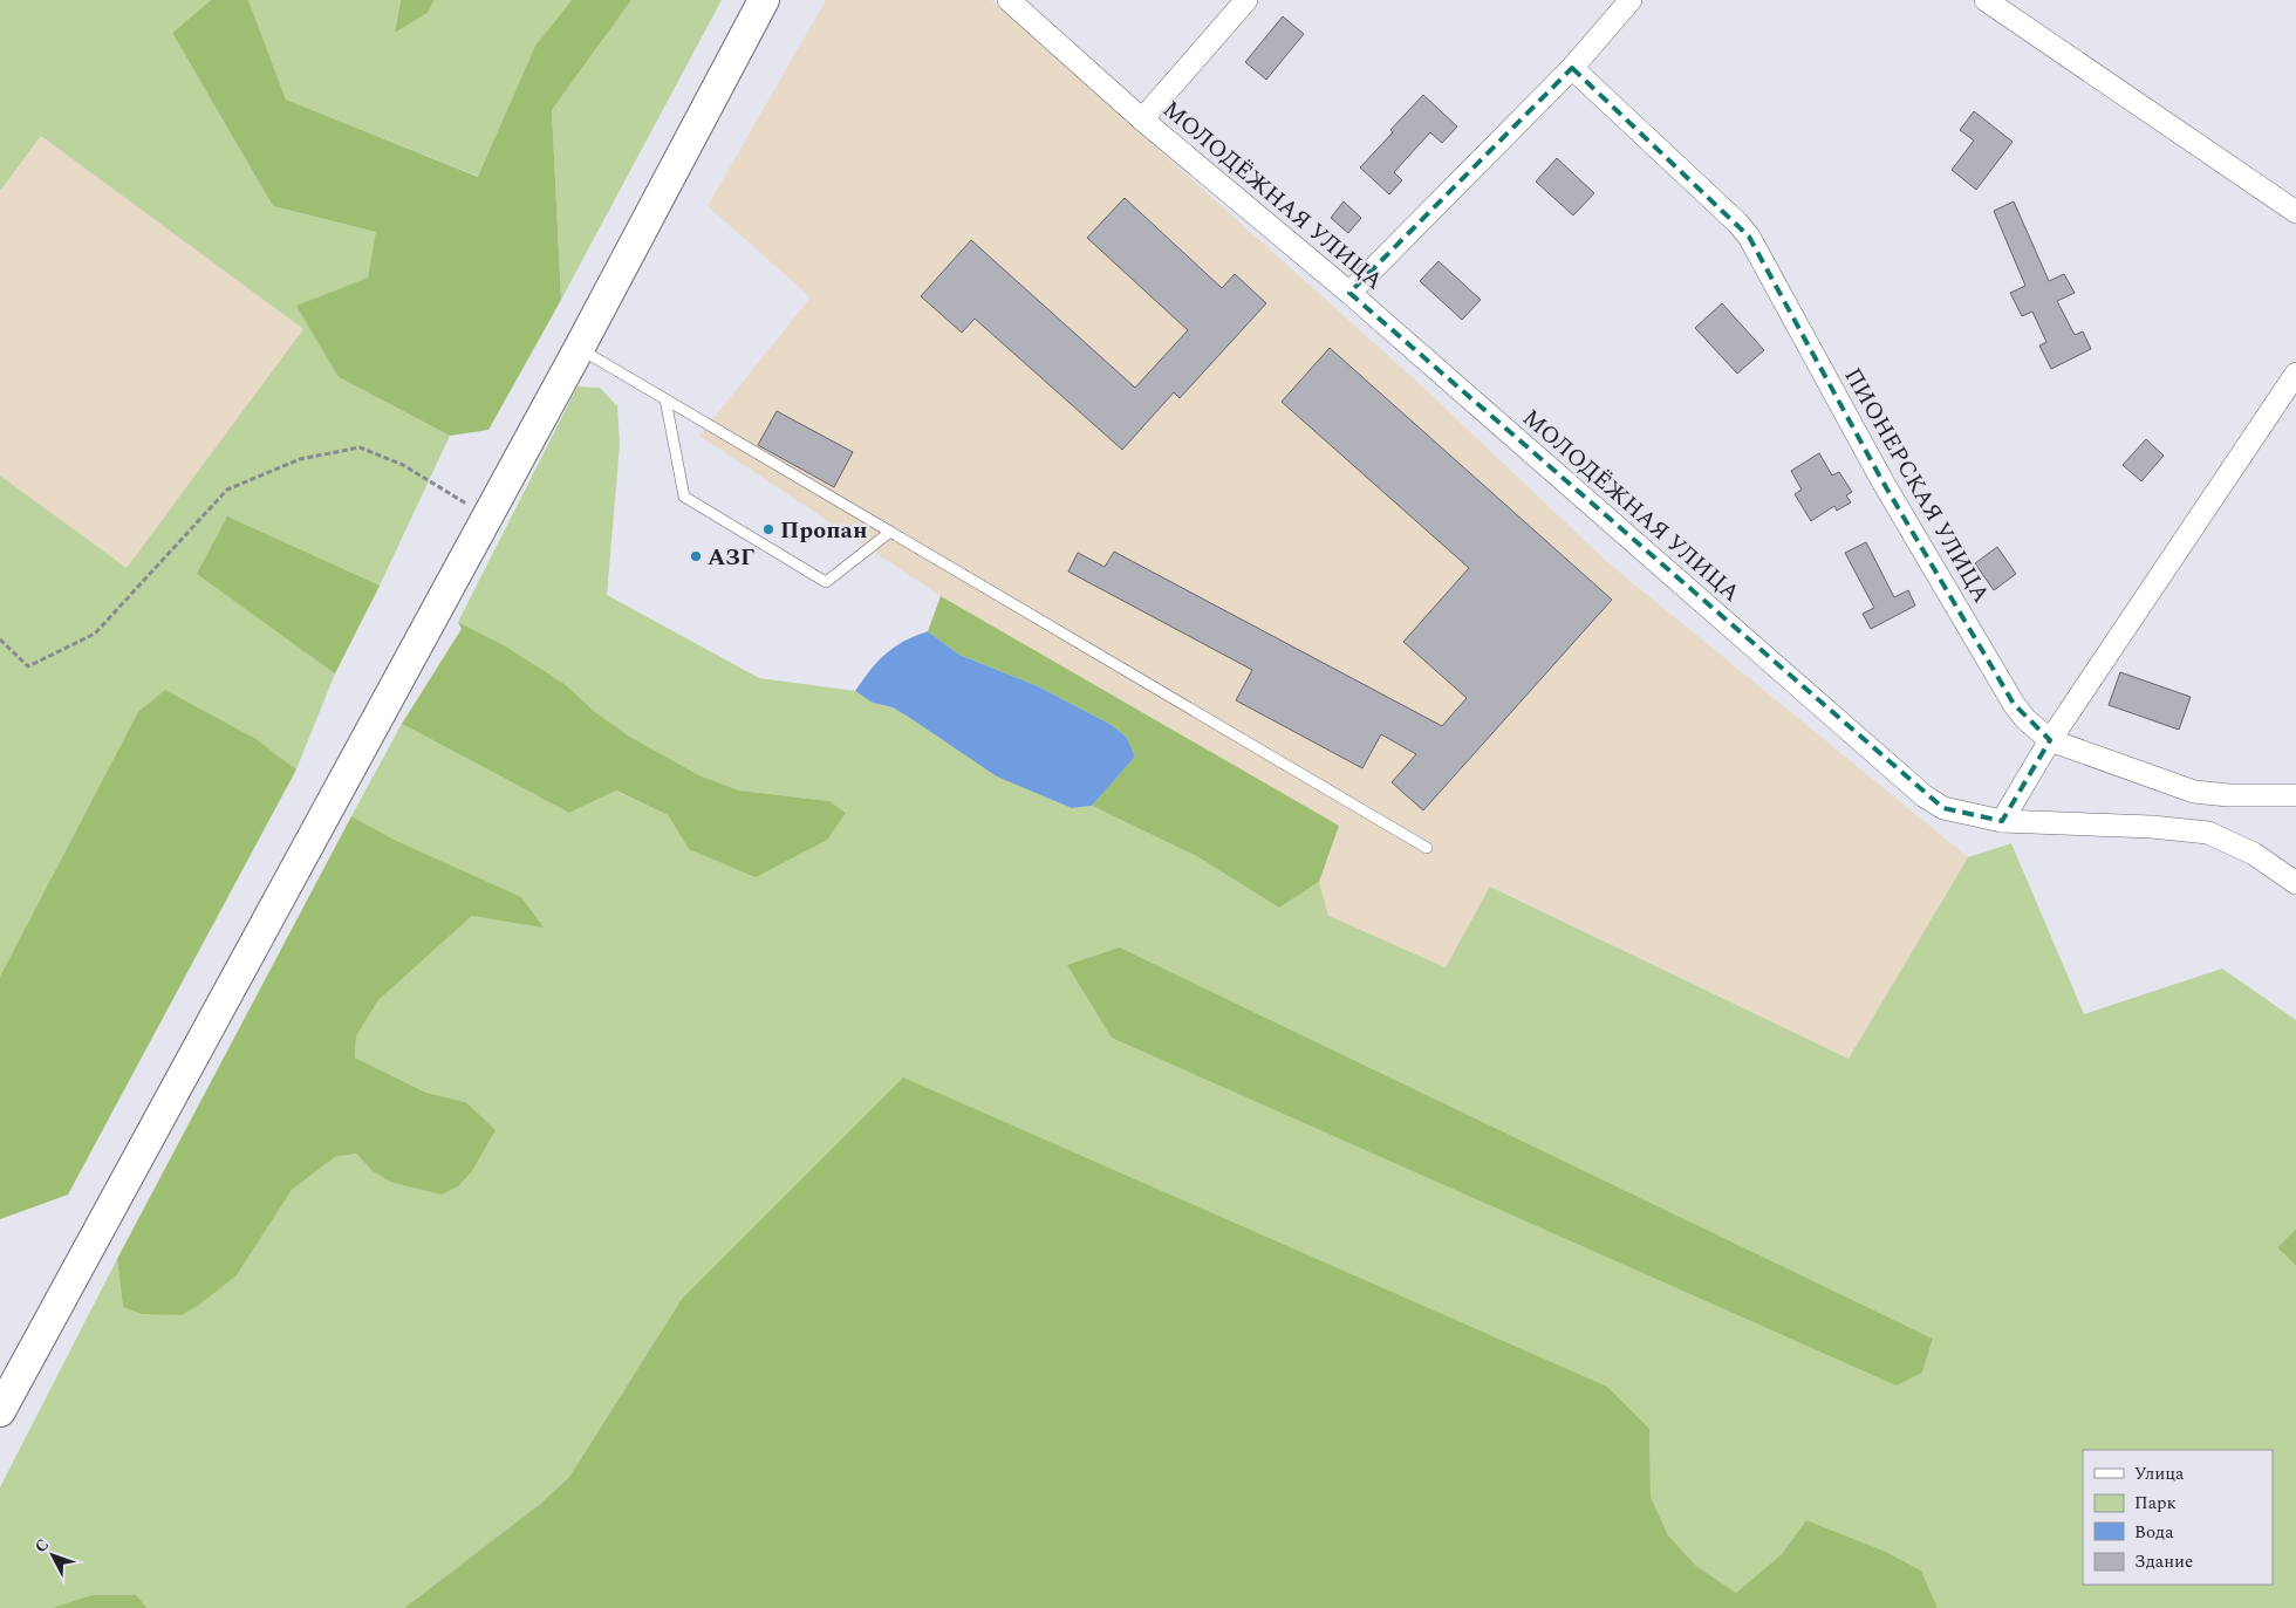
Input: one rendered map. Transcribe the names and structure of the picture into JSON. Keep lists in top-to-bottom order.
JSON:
{
  "streets": {
    "street": ["МОЛОДЁЖНАЯ УЛИЦА", "ПИОНЕРСКАЯ УЛИЦА"]
  },
  "places": ["Пропан", "АЗГ"],
  "legend": [
    "Улица",
    "Парк",
    "Вода",
    "Здание"
  ],
  "north": "top left"
}
